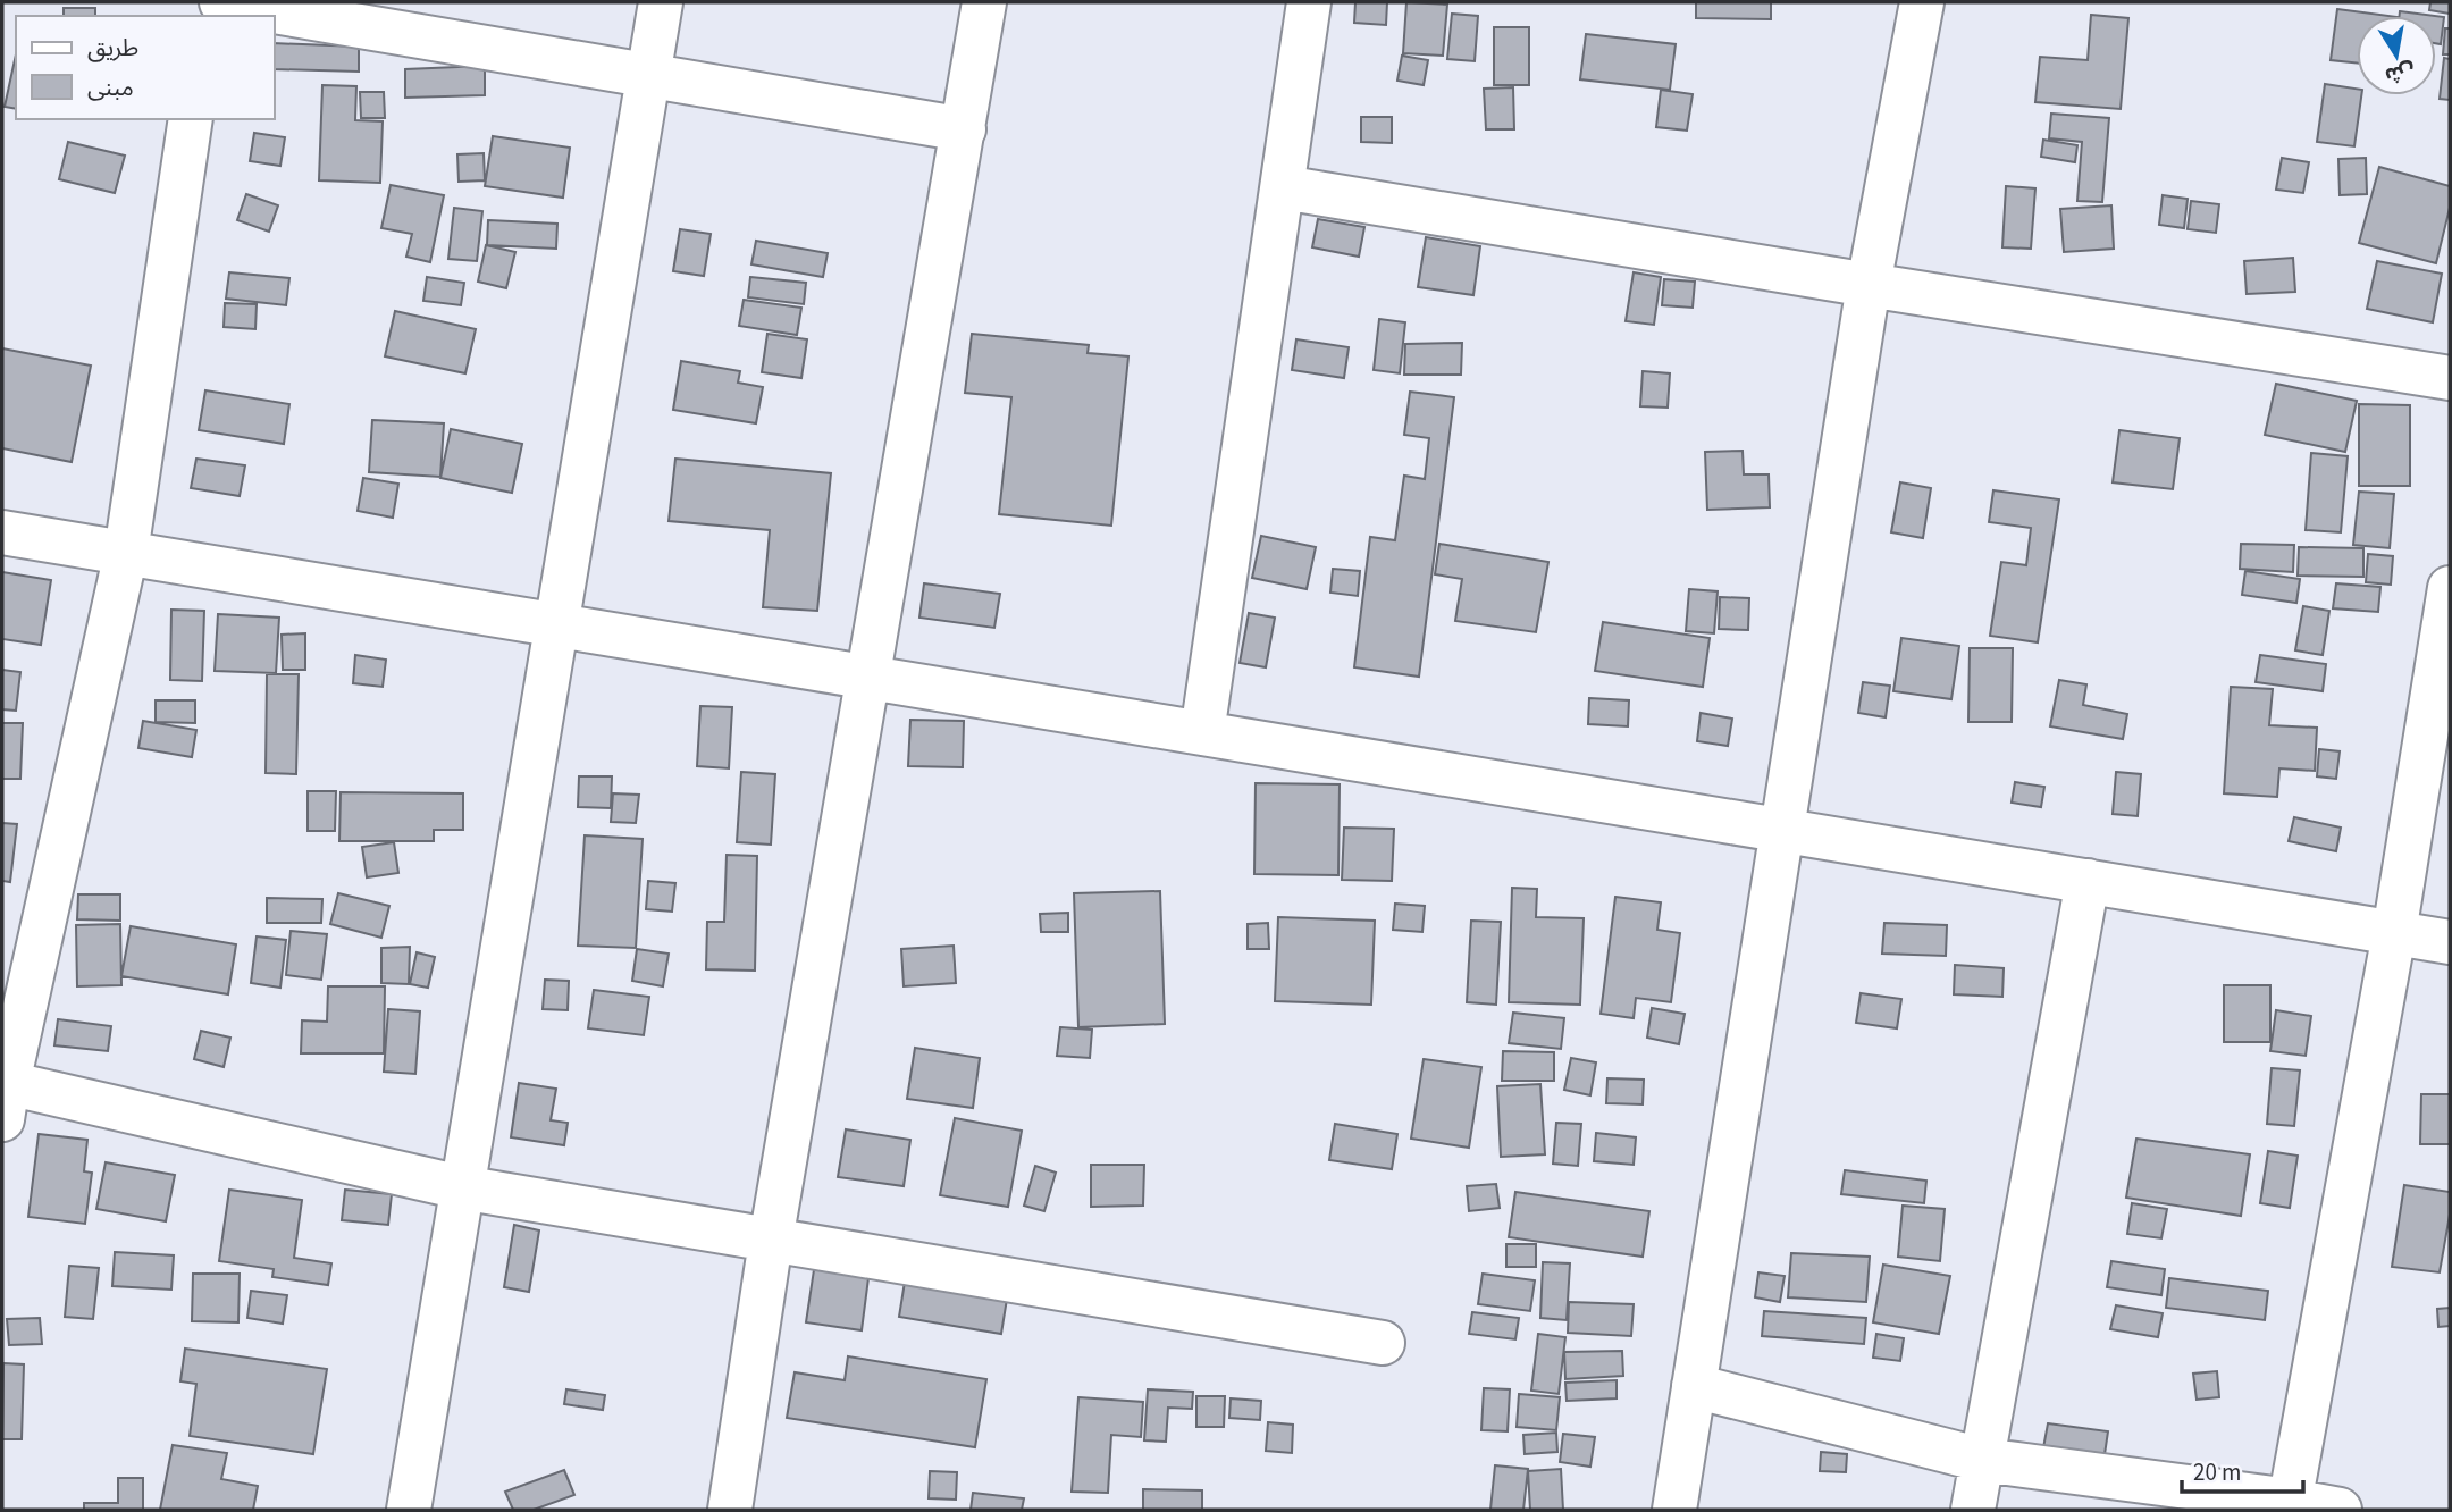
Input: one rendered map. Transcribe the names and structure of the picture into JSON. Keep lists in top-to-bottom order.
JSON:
{
  "legend": ["طريق", "مبنى"],
  "scale_bar": "20 m",
  "north": "bottom"
}
